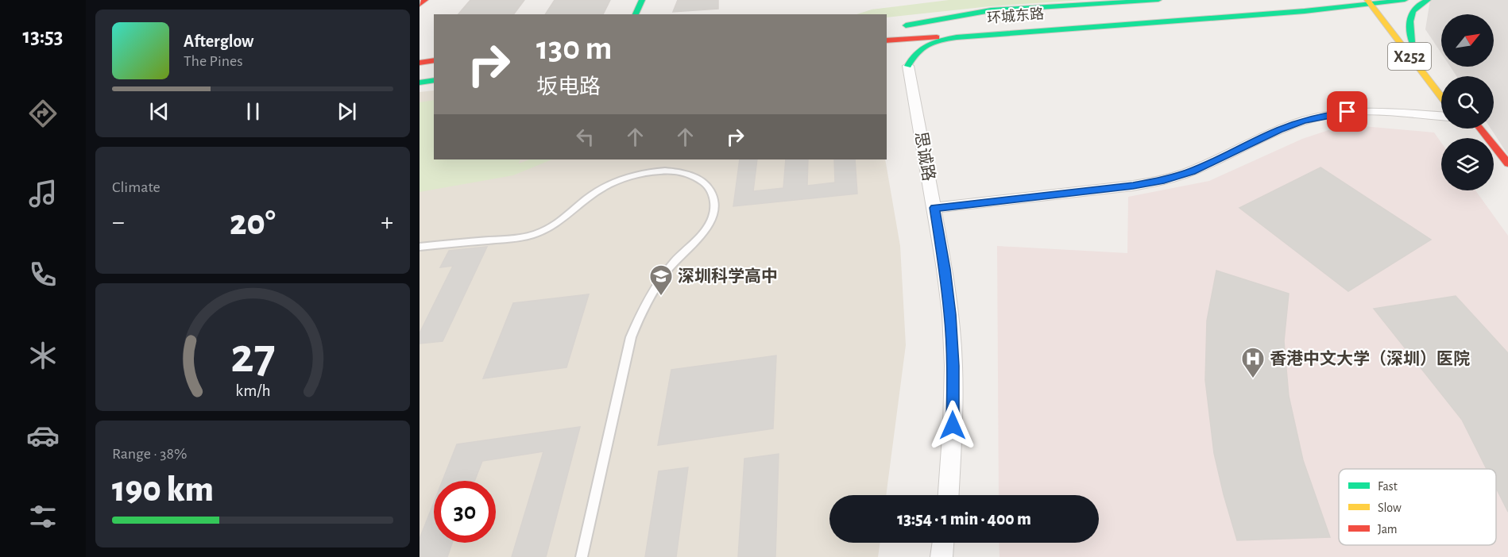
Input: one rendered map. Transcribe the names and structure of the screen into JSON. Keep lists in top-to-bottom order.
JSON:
{
  "streets": {
    "main road": ["环城东路", "X252"],
    "street": ["思诚路"]
  },
  "places": {
    "school or university": ["深圳科学高中"],
    "hospital": ["香港中文大学（深圳）医院"]
  },
  "legend": ["Fast", "Slow", "Jam"],
  "north": "top right",
  "page": {
    "tabs": "13:53",
    "turn": ["130 m", "坂电路"],
    "song": ["Afterglow", "The Pines"],
    "tile": [
      "Climate",
      ["Range · 38%", "190 km"]
    ],
    "heat": ["−", "20°", "+"],
    "limit": "30",
    "trip": "13:54 · 1 min · 400 m",
    "gauge": ["27", "km/h"]
  }
}
